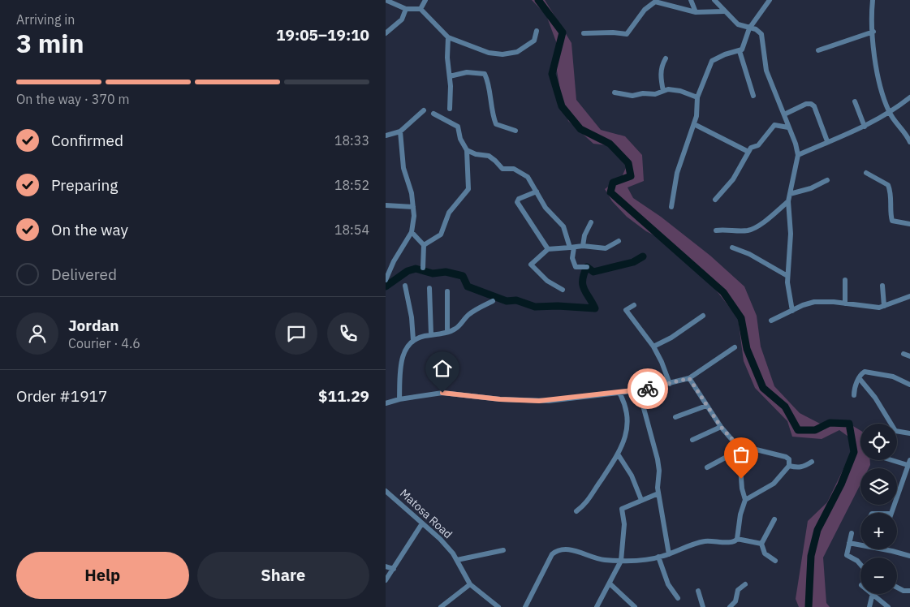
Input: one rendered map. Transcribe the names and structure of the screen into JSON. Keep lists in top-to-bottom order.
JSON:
{
  "streets": {
    "street": ["Matosa Road"]
  },
  "page": {
    "heading": ["3 min", "Arriving in", "19:05–19:10"],
    "panel": [
      "Jordan",
      "Courier · 4.6",
      "Order #1917",
      "$11.29"
    ],
    "bar": "On the way · 370 m",
    "list": [
      ["Confirmed", "18:33"],
      ["Preparing", "18:52"],
      ["On the way", "18:54"],
      "Delivered"
    ],
    "map_buttons": ["+", "−"],
    "buttons": ["Help", "Share"]
  }
}
